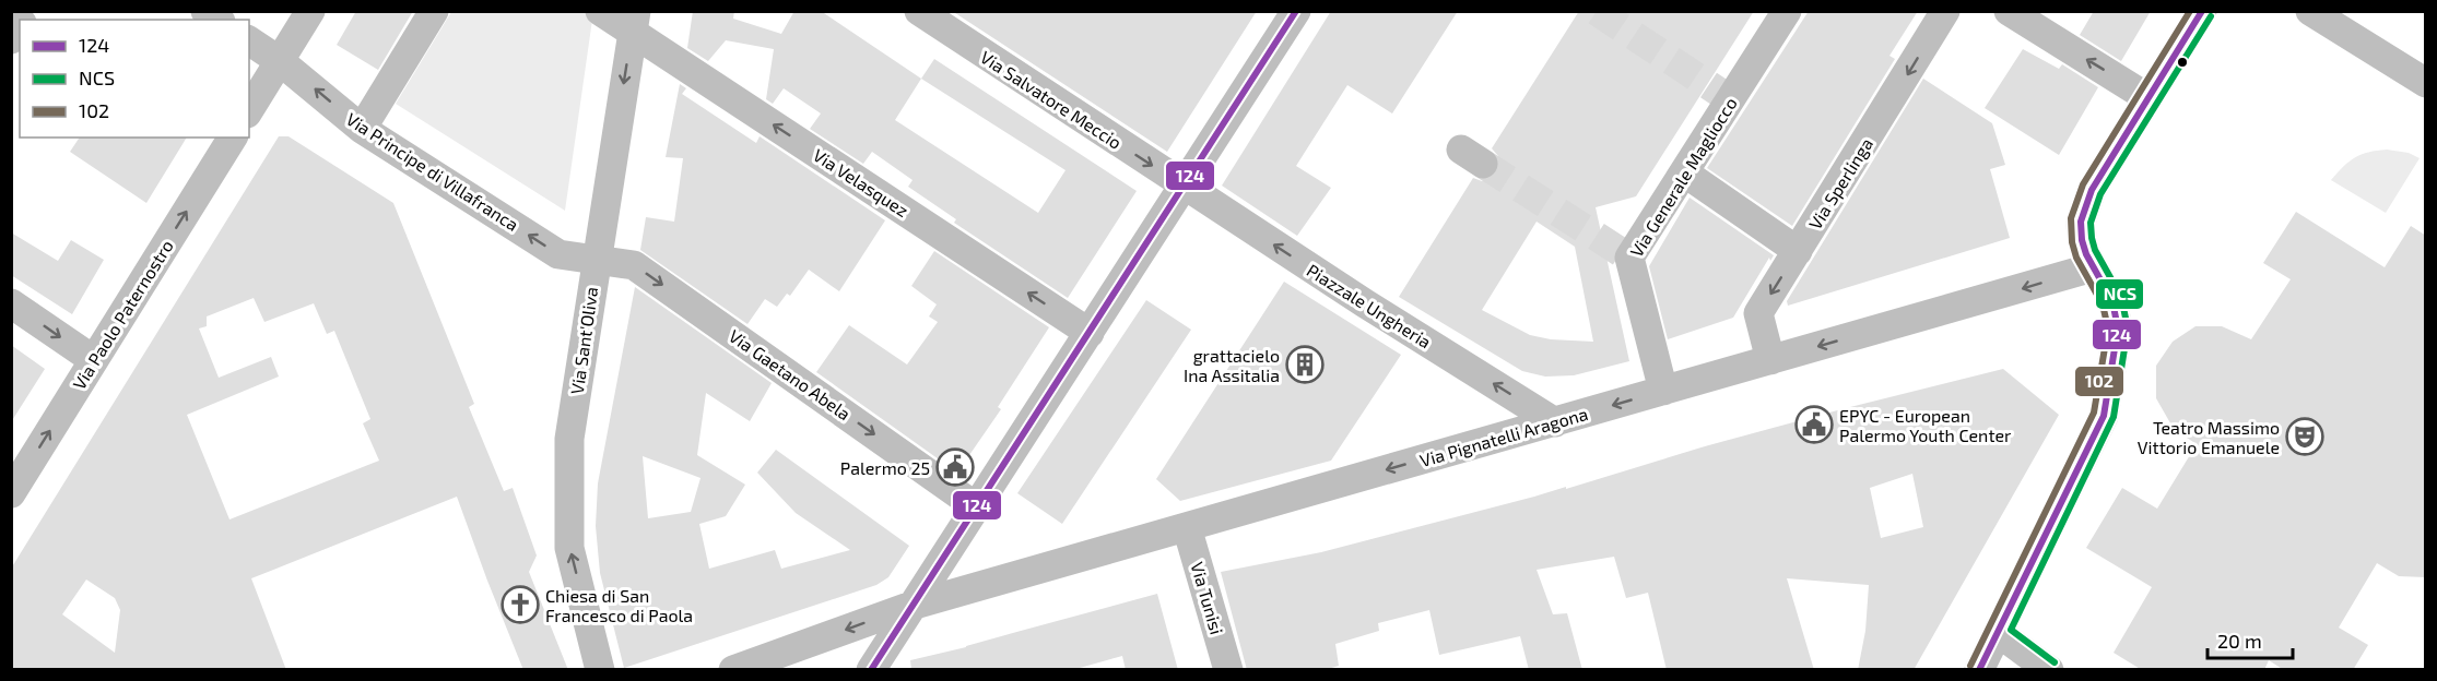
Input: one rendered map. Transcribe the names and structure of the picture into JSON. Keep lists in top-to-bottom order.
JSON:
{
  "streets": {
    "street": [
      "Via Salvatore Meccio",
      "Via Principe di Villafranca",
      "Via Generale Magliocco",
      "Via Velasquez",
      "Via Sperlinga",
      "Piazzale Ungheria",
      "Via Paolo Paternostro",
      "Via Sant'Oliva",
      "Via Gaetano Abela",
      "Via Pignatelli Aragona",
      "Via Tunisi"
    ]
  },
  "crossings": [
    ["Via Salvatore Meccio", "Piazzale Ungheria"],
    ["Via Principe di Villafranca", "Via Sant'Oliva"],
    ["Via Principe di Villafranca", "Via Gaetano Abela"],
    ["Via Generale Magliocco", "Via Pignatelli Aragona"],
    ["Via Velasquez", "Via Sant'Oliva"],
    ["Via Sperlinga", "Via Pignatelli Aragona"],
    ["Piazzale Ungheria", "Via Pignatelli Aragona"],
    ["Via Sant'Oliva", "Via Gaetano Abela"],
    ["Via Pignatelli Aragona", "Via Tunisi"]
  ],
  "one_way": [
    "Via Salvatore Meccio",
    "Via Principe di Villafranca",
    "Via Velasquez",
    "Piazzale Ungheria",
    "Via Paolo Paternostro",
    "Via Gaetano Abela",
    "Via Pignatelli Aragona"
  ],
  "places": {
    "building": ["grattacielo Ina Assitalia"],
    "public building": ["EPYC - European Palermo Youth Center", "Palermo 25"],
    "theatre": ["Teatro Massimo Vittorio Emanuele"],
    "church": ["Chiesa di San Francesco di Paola"]
  },
  "lines": ["transit line 124", "transit line 102", "transit line NCS"],
  "legend": ["124", "NCS", "102"],
  "scale_bar": "20 m"
}
